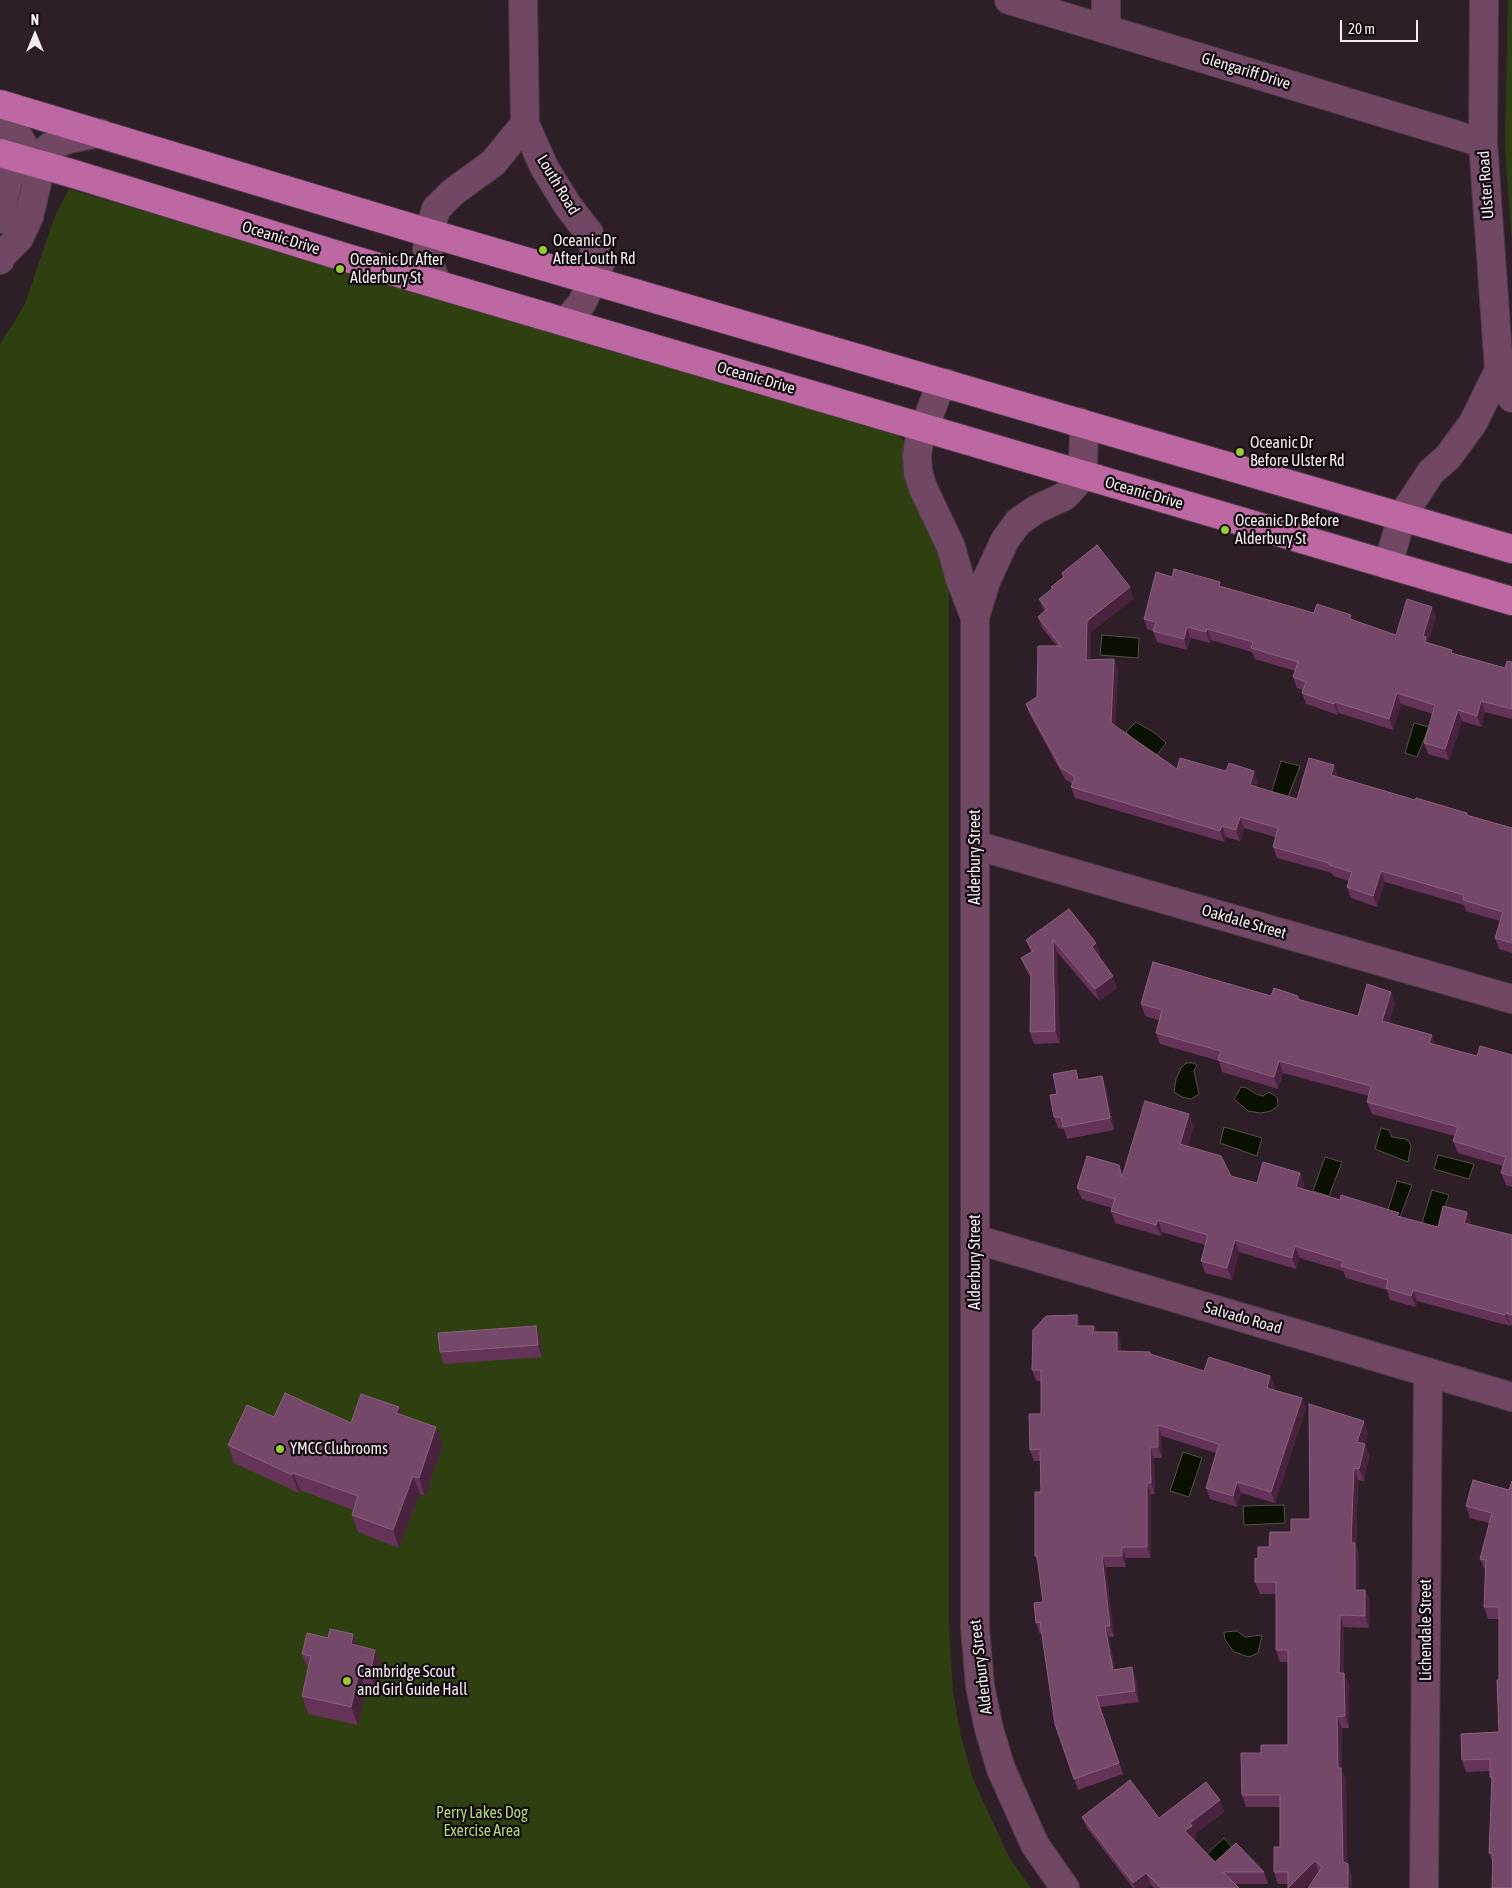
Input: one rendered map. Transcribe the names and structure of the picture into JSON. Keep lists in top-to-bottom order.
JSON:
{
  "streets": {
    "main road": ["Oceanic Drive"],
    "street": [
      "Glengariff Drive",
      "Louth Road",
      "Ulster Road",
      "Alderbury Street",
      "Oakdale Street",
      "Salvado Road",
      "Lichendale Street"
    ]
  },
  "crossings": [
    ["Glengariff Drive", "Ulster Road"],
    ["Louth Road", "Oceanic Drive"],
    ["Oceanic Drive", "Alderbury Street"],
    ["Alderbury Street", "Oakdale Street"],
    ["Alderbury Street", "Salvado Road"],
    ["Salvado Road", "Lichendale Street"]
  ],
  "parks": ["Perry Lakes Dog Exercise Area"],
  "places": [
    "Oceanic Dr After Louth Rd",
    "Oceanic Dr After Alderbury St",
    "Oceanic Dr Before Ulster Rd",
    "Oceanic Dr Before Alderbury St",
    "YMCC Clubrooms",
    "Cambridge Scout and Girl Guide Hall"
  ],
  "scale_bar": "20 m",
  "north": "top"
}
